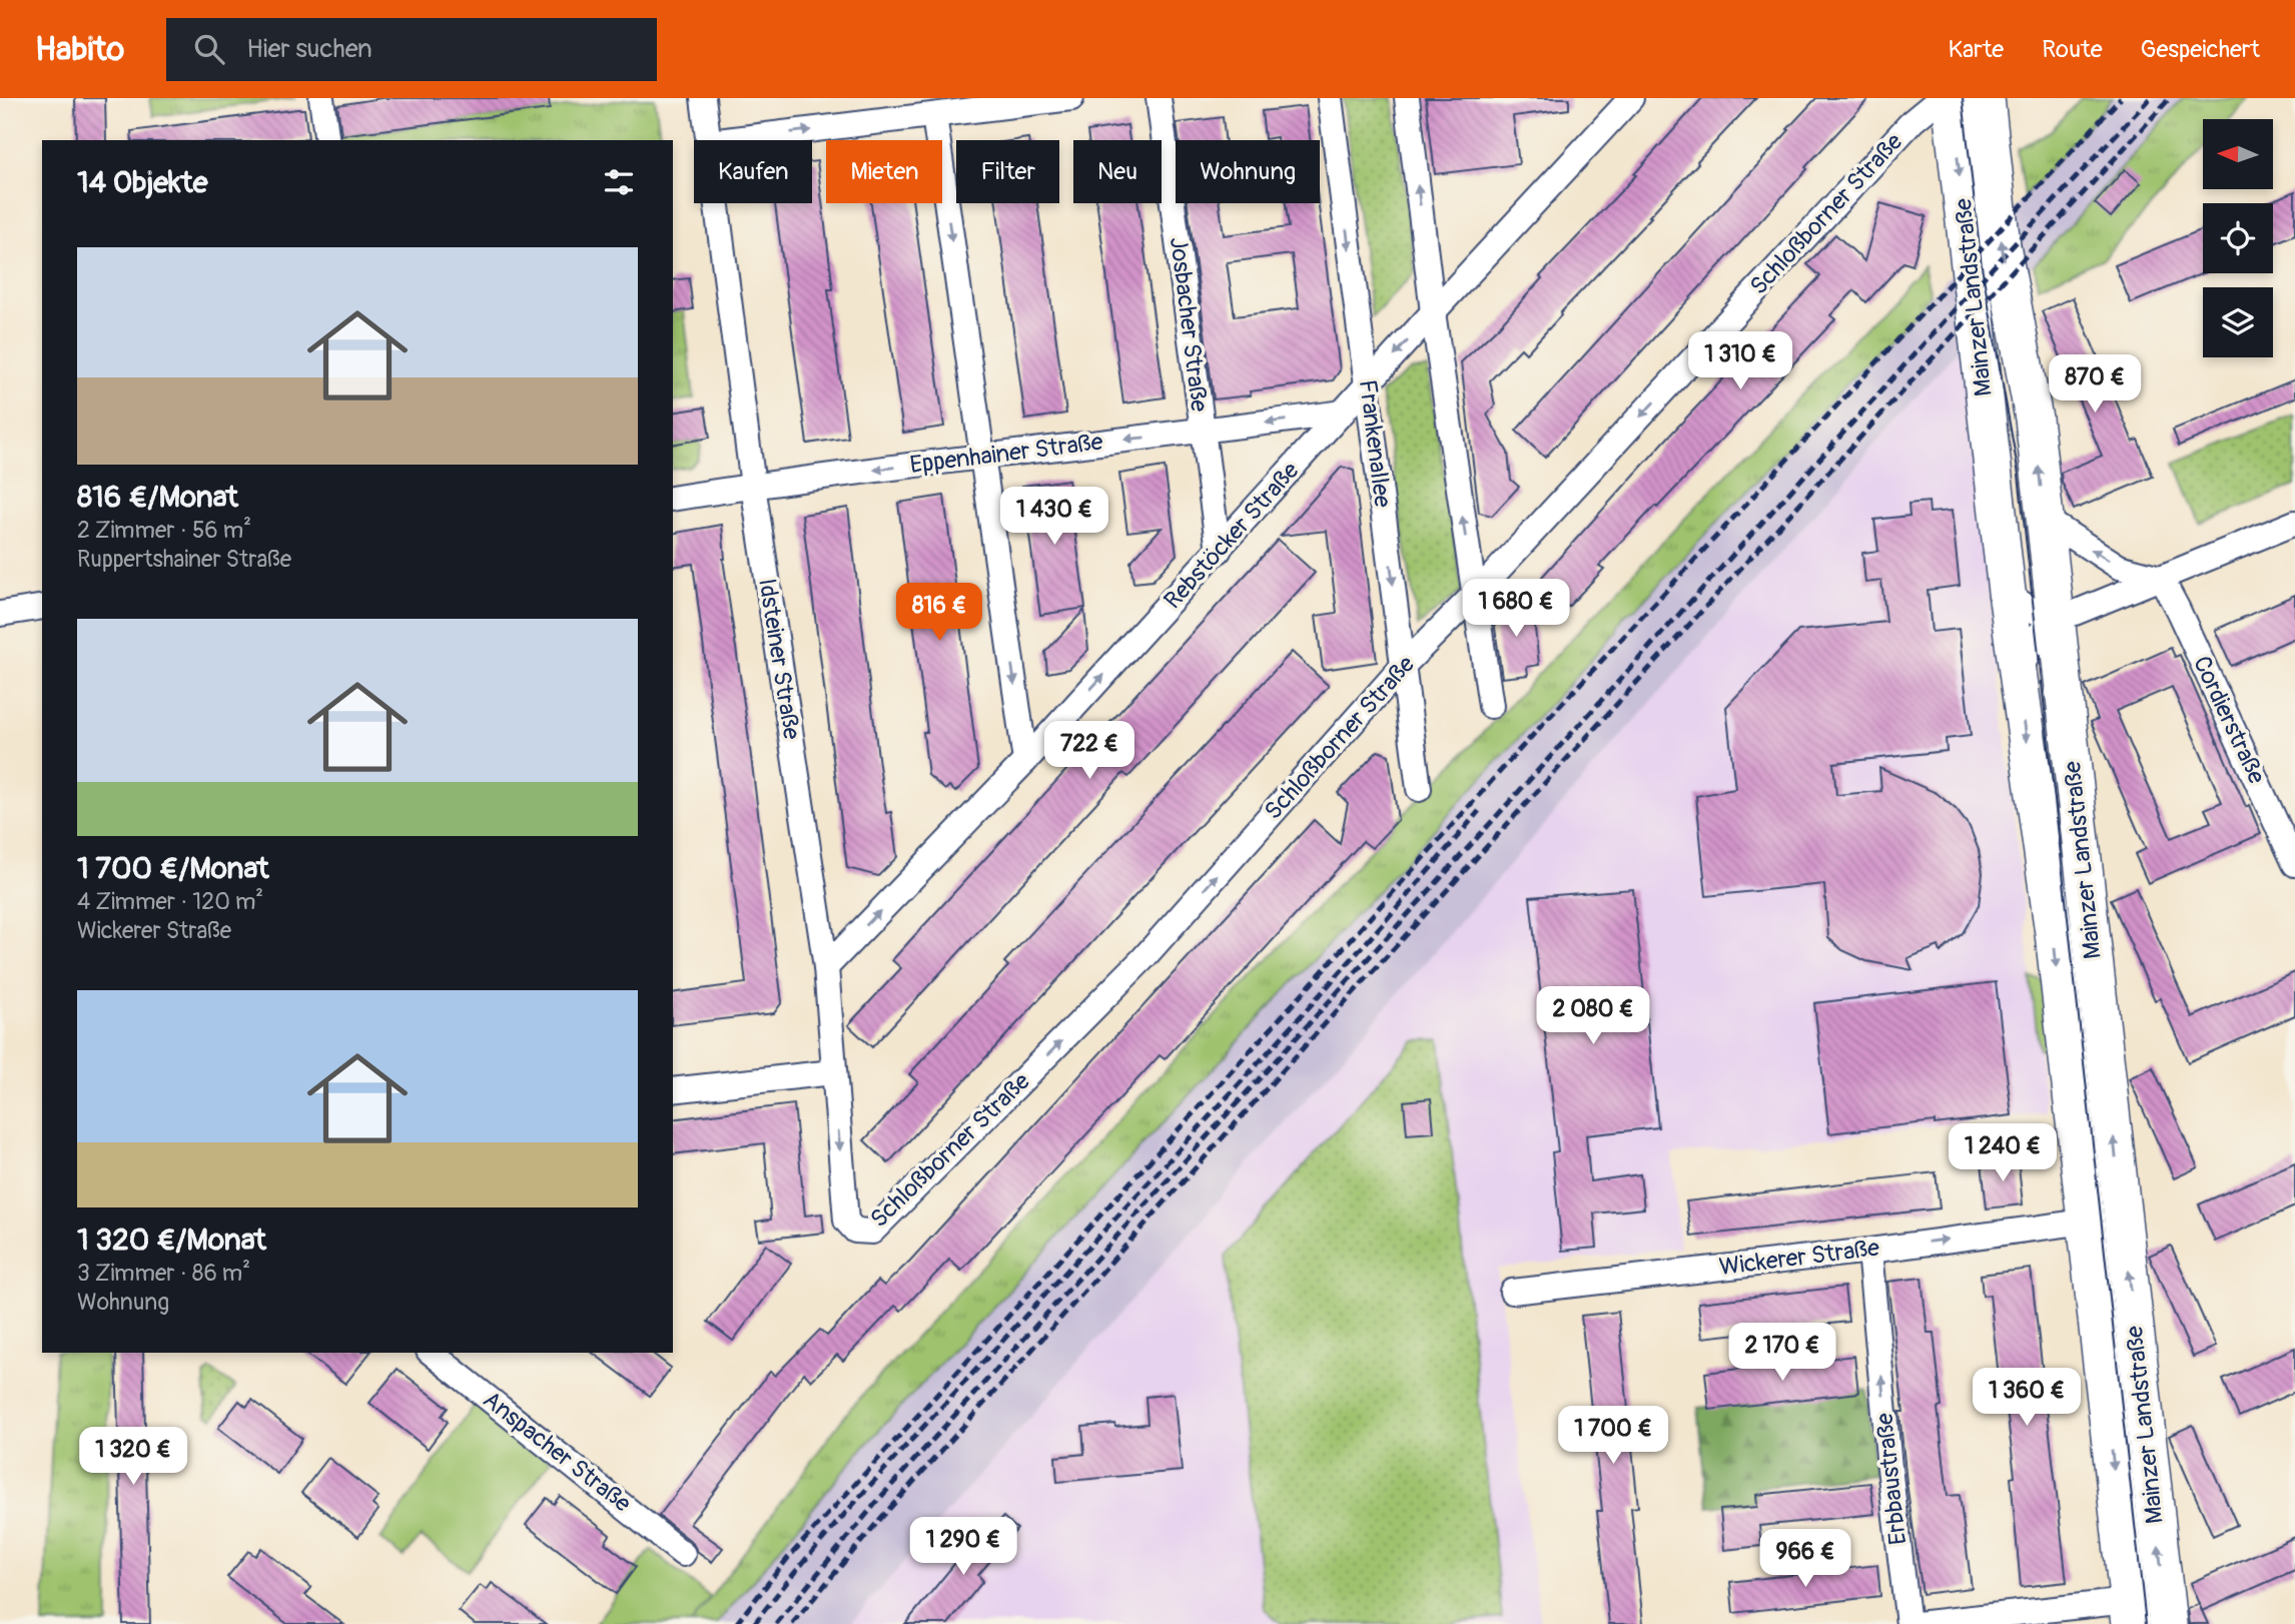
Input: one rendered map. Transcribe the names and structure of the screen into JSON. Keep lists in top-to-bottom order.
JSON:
{
  "streets": {
    "main road": ["Mainzer Landstraße"],
    "street": [
      "Schloßborner Straße",
      "Josbacher Straße",
      "Frankenallee",
      "Eppenhainer Straße",
      "Rebstöcker Straße",
      "Idsteiner Straße",
      "Cordierstraße",
      "Wickerer Straße",
      "Anspacher Straße",
      "Erbbaustraße"
    ]
  },
  "crossings": [
    ["Schloßborner Straße", "Frankenallee"],
    ["Schloßborner Straße", "Idsteiner Straße"],
    ["Mainzer Landstraße", "Wickerer Straße"],
    ["Josbacher Straße", "Eppenhainer Straße"],
    ["Josbacher Straße", "Rebstöcker Straße"],
    ["Frankenallee", "Rebstöcker Straße"],
    ["Eppenhainer Straße", "Rebstöcker Straße"],
    ["Eppenhainer Straße", "Idsteiner Straße"],
    ["Rebstöcker Straße", "Idsteiner Straße"],
    ["Wickerer Straße", "Erbbaustraße"]
  ],
  "one_way": ["Eppenhainer Straße", "Wickerer Straße", "Erbbaustraße"],
  "north": "left",
  "page": {
    "header": "Habito",
    "search": "Hier suchen",
    "nav": ["Karte", "Route", "Gespeichert"],
    "chip": [
      "Kaufen",
      "Mieten",
      "Filter",
      "Neu",
      "Wohnung"
    ],
    "heading": "14 Objekte",
    "list": [
      {
        "name": "816 €/Monat",
        "note": "2 Zimmer · 56 m² · Ruppertshainer Straße"
      },
      {
        "name": "1 700 €/Monat",
        "note": "4 Zimmer · 120 m² · Wickerer Straße"
      },
      {
        "name": "1 320 €/Monat",
        "note": "3 Zimmer · 86 m² · Wohnung"
      }
    ],
    "price": [
      "1 310 €",
      "870 €",
      "1 430 €",
      "1 680 €",
      "816 €",
      "722 €",
      "2 080 €",
      "1 240 €",
      "2 170 €",
      "1 360 €",
      "1 700 €",
      "1 320 €",
      "1 290 €",
      "966 €"
    ]
  }
}
